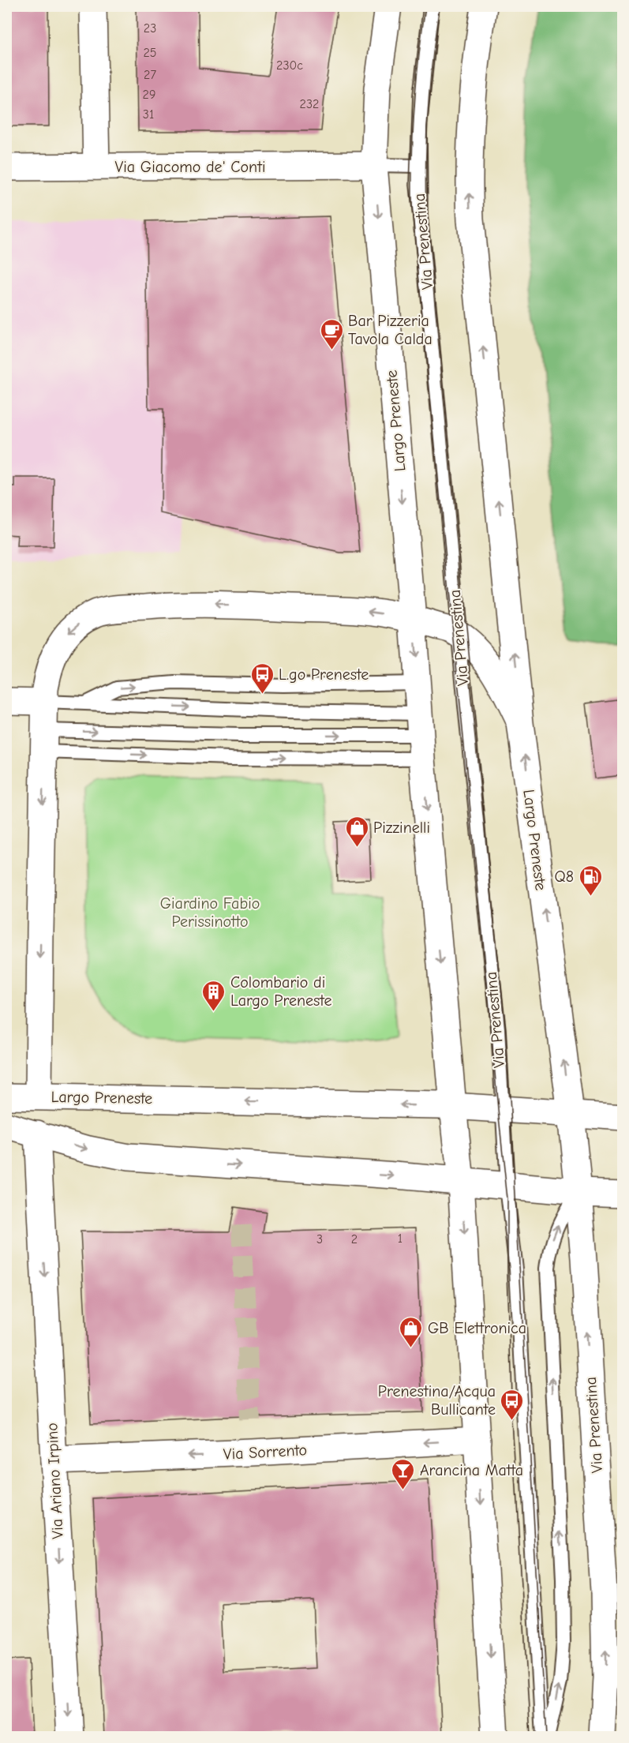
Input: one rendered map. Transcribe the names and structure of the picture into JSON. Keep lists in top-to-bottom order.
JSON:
{
  "streets": {
    "main road": [
      "Via Giacomo de' Conti",
      "Via Prenestina",
      "Largo Preneste",
      "Via Sorrento",
      "Via Ariano Irpino"
    ]
  },
  "crossings": [
    ["Via Giacomo de' Conti", "Largo Preneste"],
    ["Via Prenestina", "Largo Preneste"],
    ["Via Sorrento", "Via Ariano Irpino"]
  ],
  "one_way": ["Via Sorrento", "Via Ariano Irpino"],
  "parks": ["Giardino Fabio Perissinotto"],
  "places": {
    "cafe": ["Bar Pizzeria Tavola Calda"],
    "bus stop": ["L.go Preneste", "Prenestina/Acqua Bullicante"],
    "shop": ["Pizzinelli", "GB Elettronica"],
    "fuel station": ["Q8"],
    "building": ["Colombario di Largo Preneste"],
    "bar": ["Arancina Matta"]
  },
  "house_numbers": [
    "23",
    "25",
    "230c",
    "27",
    "29",
    "232",
    "31",
    "1",
    "3",
    "2"
  ]
}
